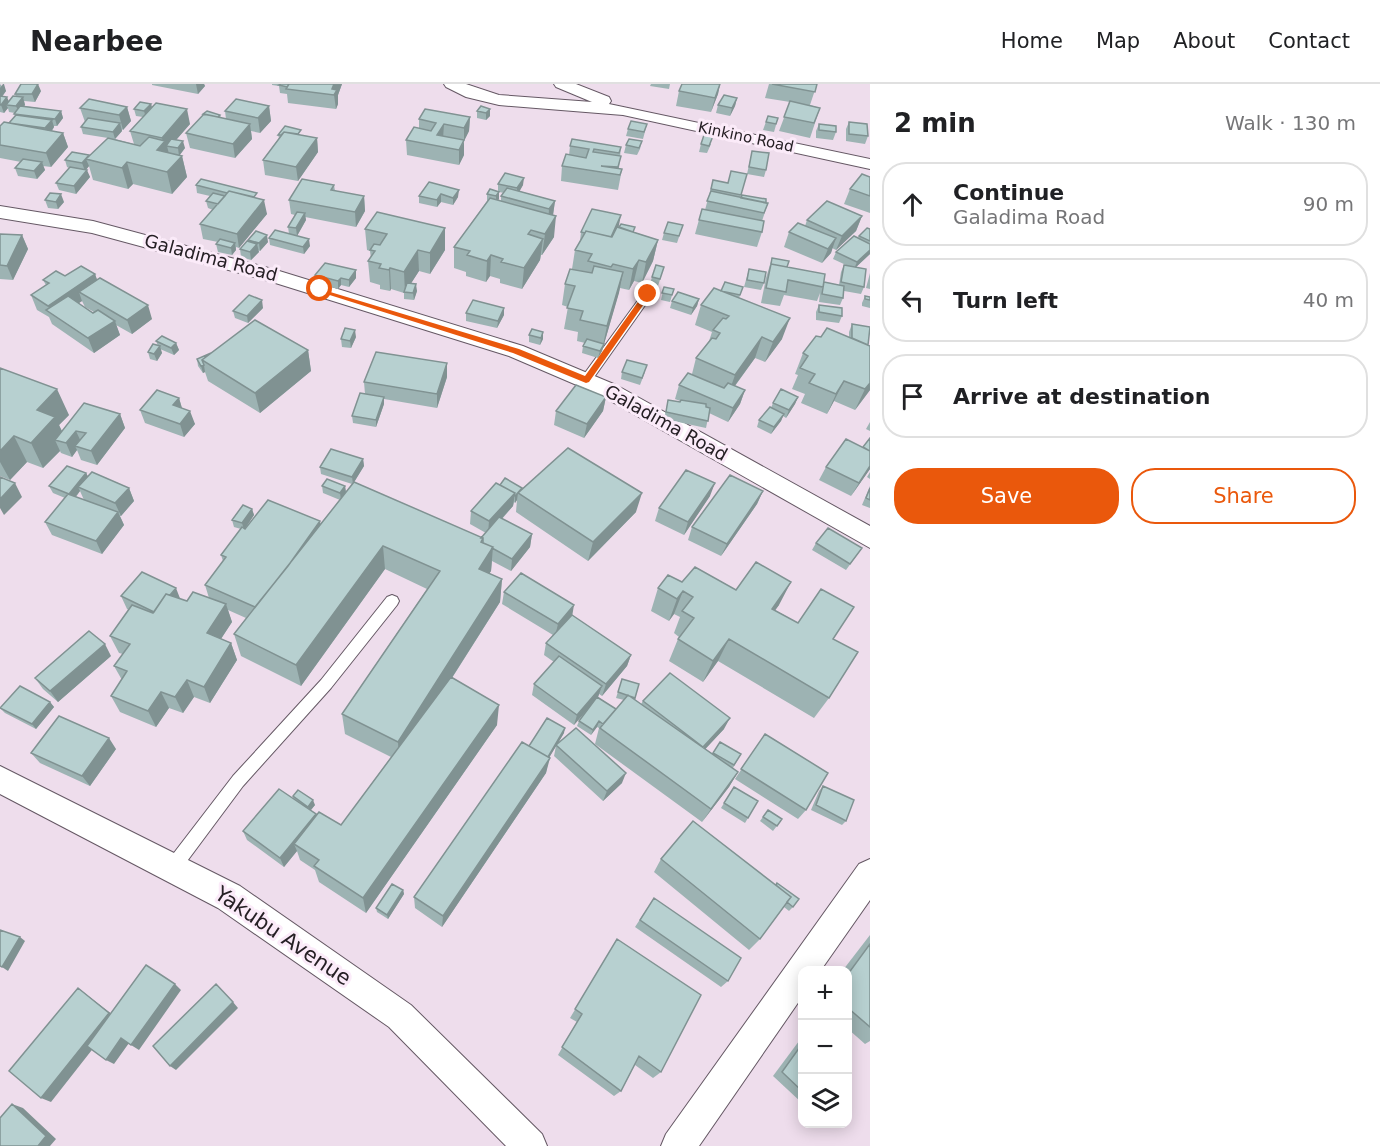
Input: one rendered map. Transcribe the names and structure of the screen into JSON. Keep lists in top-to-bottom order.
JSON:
{
  "streets": {
    "street": ["Kinkino Road", "Galadima Road", "Yakubu Avenue"]
  },
  "page": {
    "header": "Nearbee",
    "nav": [
      "Home",
      "Map",
      "About",
      "Contact"
    ],
    "heading": ["2 min", "Walk · 130 m"],
    "list": [
      ["Continue", "Galadima Road", "90 m"],
      ["Turn left", "40 m"],
      "Arrive at destination"
    ],
    "buttons": ["Save", "Share"],
    "map_buttons": ["+", "−"]
  }
}
